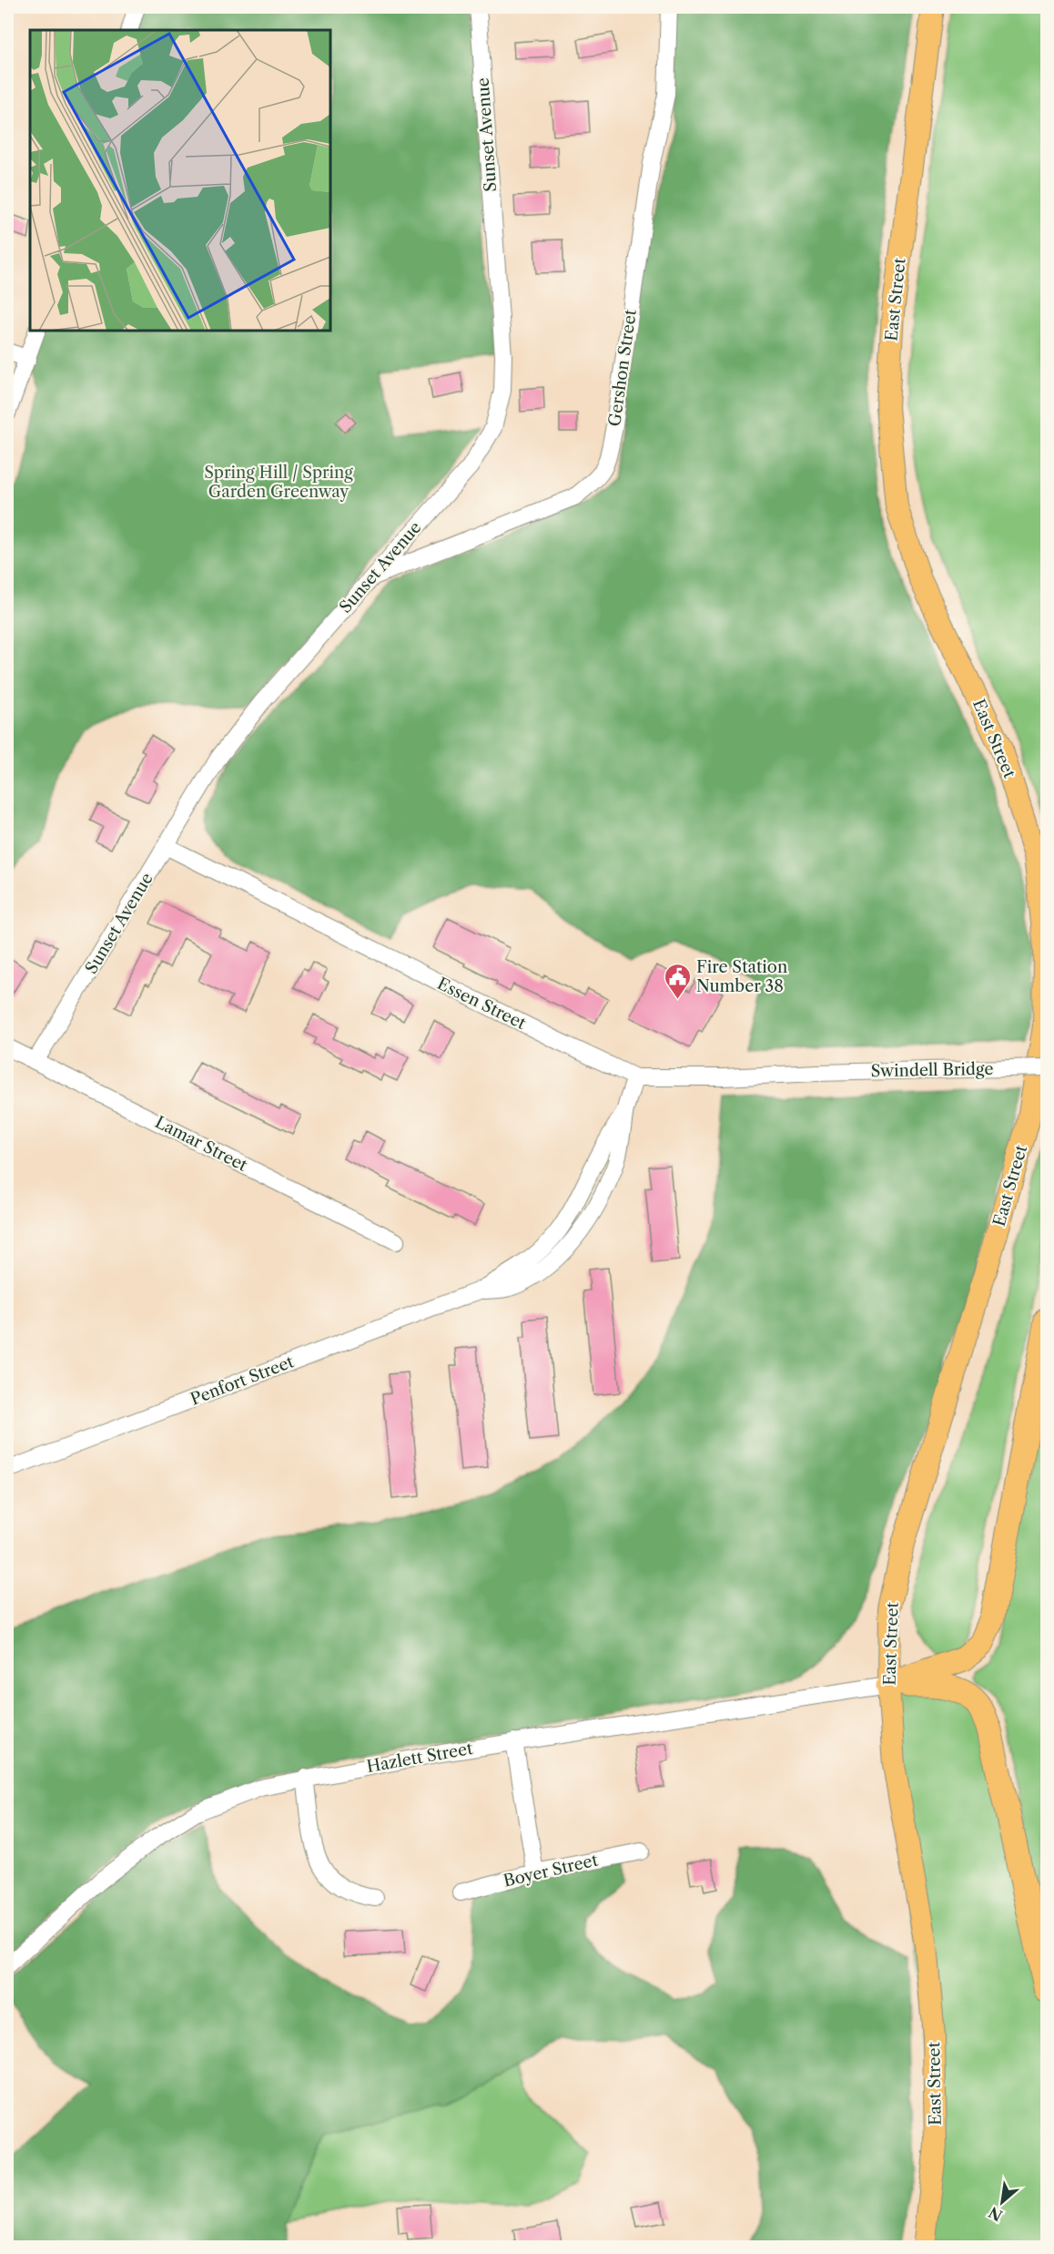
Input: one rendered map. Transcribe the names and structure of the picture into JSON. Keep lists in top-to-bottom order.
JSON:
{
  "streets": {
    "main road": ["East Street"],
    "street": [
      "Sunset Avenue",
      "Gershon Street",
      "Essen Street",
      "Swindell Bridge",
      "Lamar Street",
      "Penfort Street",
      "Hazlett Street",
      "Boyer Street"
    ]
  },
  "crossings": [
    ["Sunset Avenue", "Gershon Street"],
    ["Sunset Avenue", "Essen Street"],
    ["Sunset Avenue", "Lamar Street"],
    ["East Street", "Hazlett Street"],
    ["Essen Street", "Swindell Bridge"],
    ["Essen Street", "Penfort Street"]
  ],
  "parks": ["Spring Hill / Spring Garden Greenway"],
  "places": {
    "public building": ["Fire Station Number 38"]
  },
  "north": "bottom left"
}
